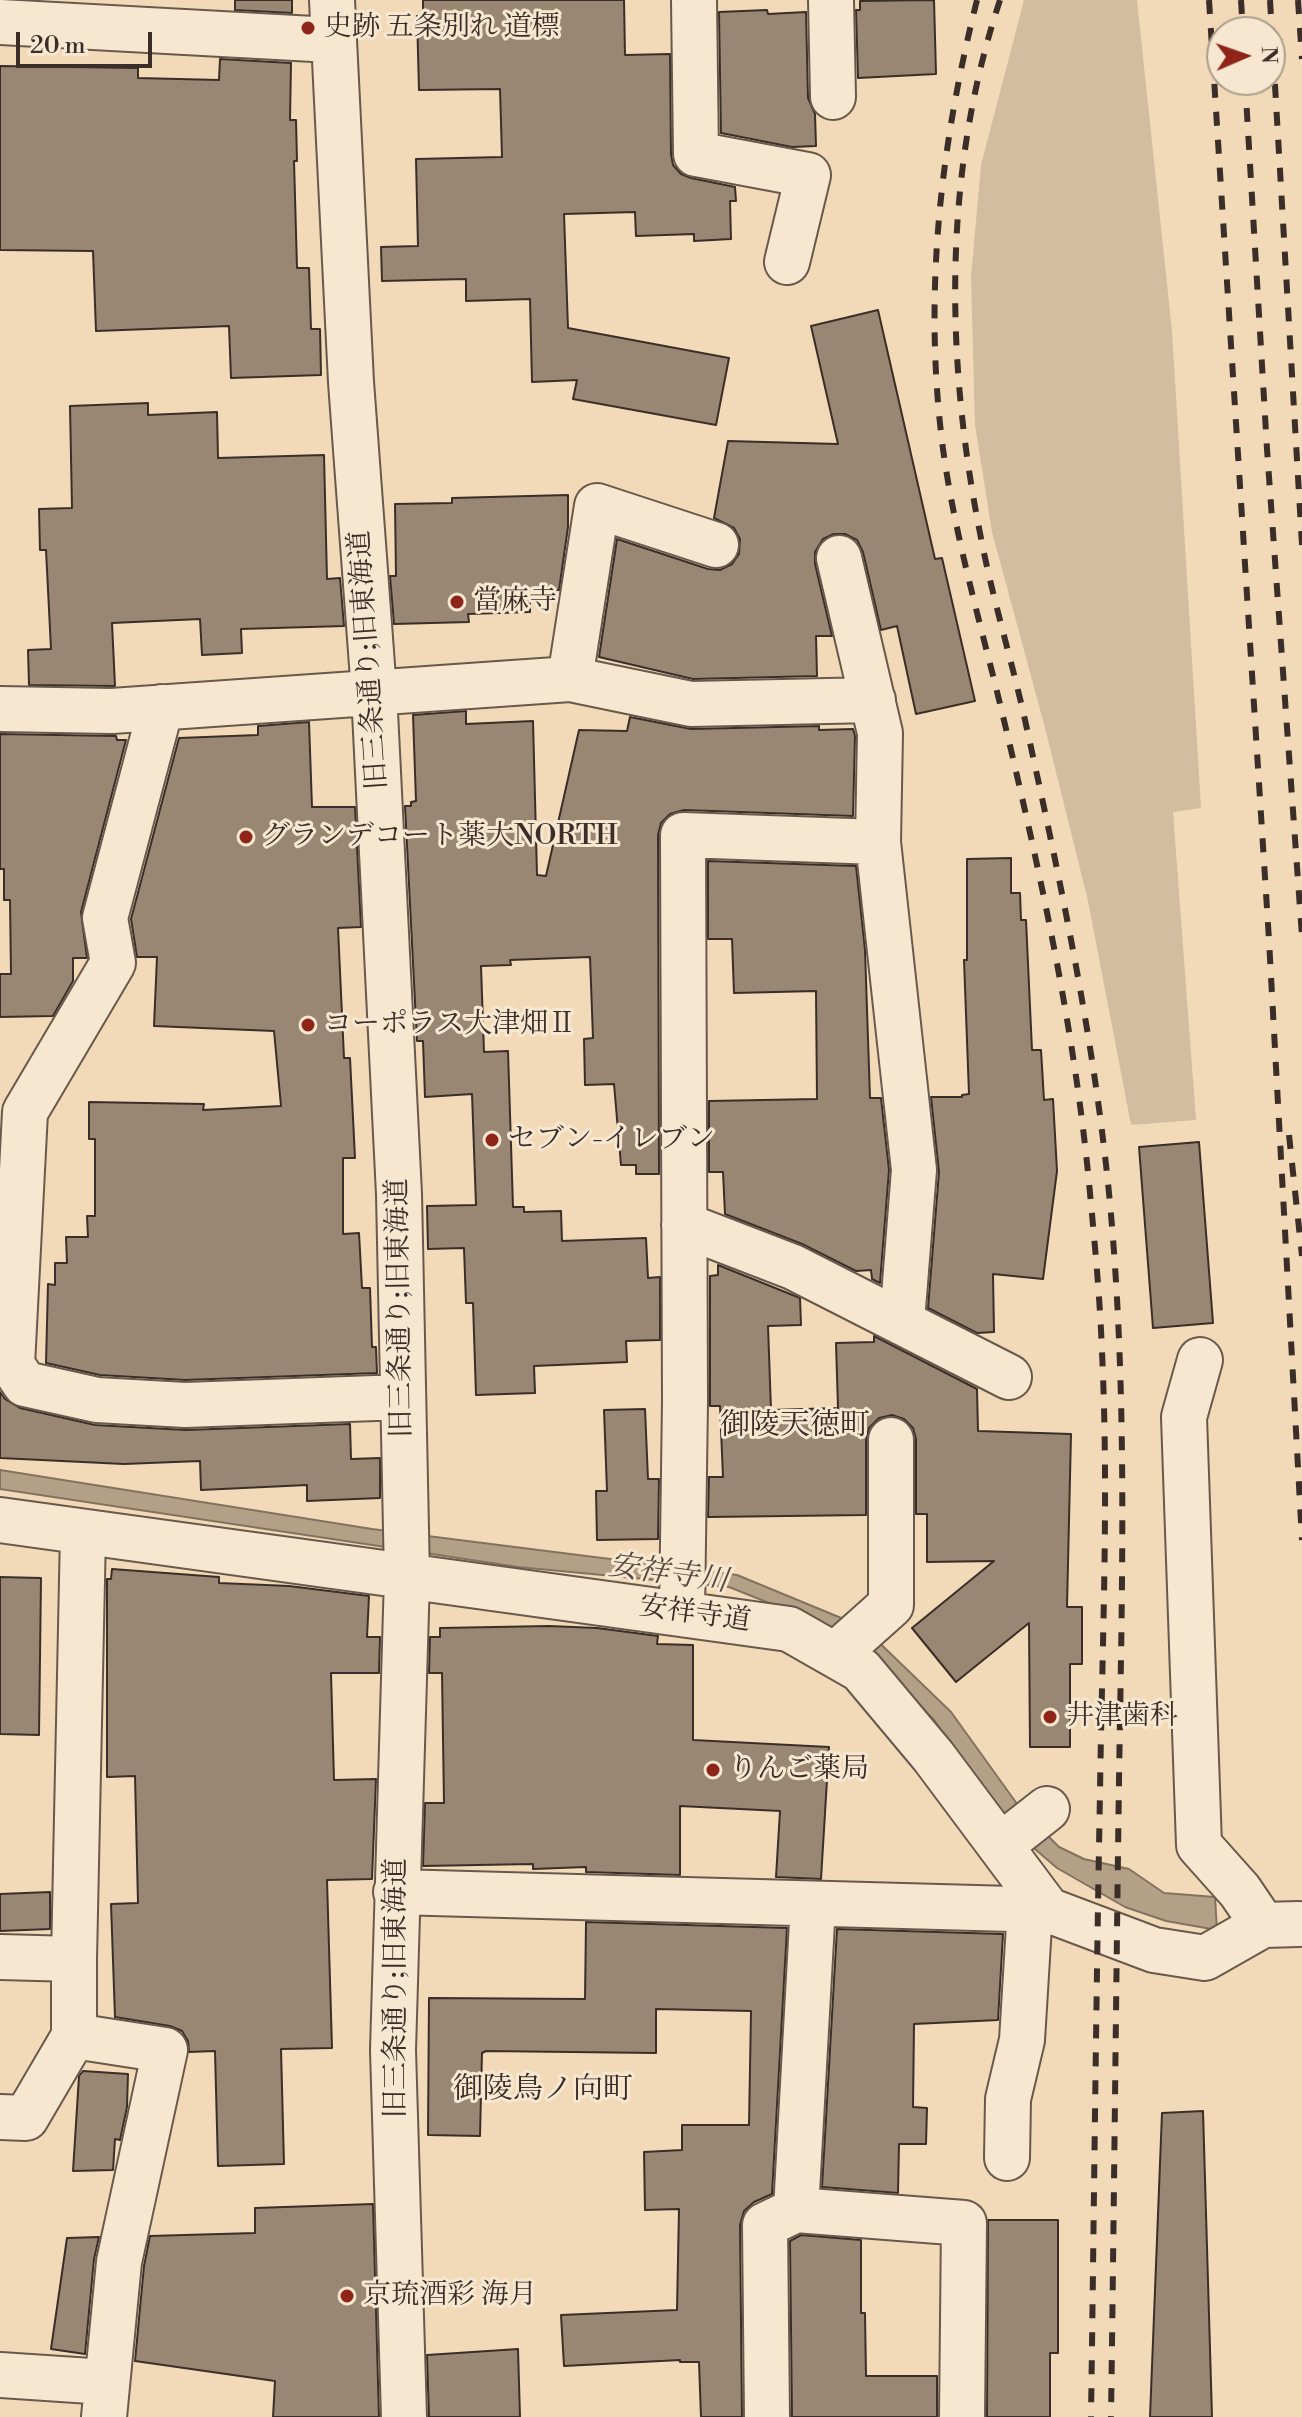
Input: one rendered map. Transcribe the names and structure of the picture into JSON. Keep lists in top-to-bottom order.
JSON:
{
  "streets": {
    "street": ["旧三条通り;旧東海道", "安祥寺道"]
  },
  "crossings": [
    ["旧三条通り;旧東海道", "安祥寺道"]
  ],
  "districts": ["御陵天徳町", "御陵鳥ノ向町"],
  "water": ["安祥寺川"],
  "places": [
    "史跡 五条別れ 道標",
    "當麻寺",
    "グランデコート薬大NORTH",
    "コーポラス大津畑Ⅱ",
    "セブン-イレブン",
    "井津歯科",
    "りんご薬局",
    "京琉酒彩 海月"
  ],
  "scale_bar": "20 m",
  "north": "right"
}
